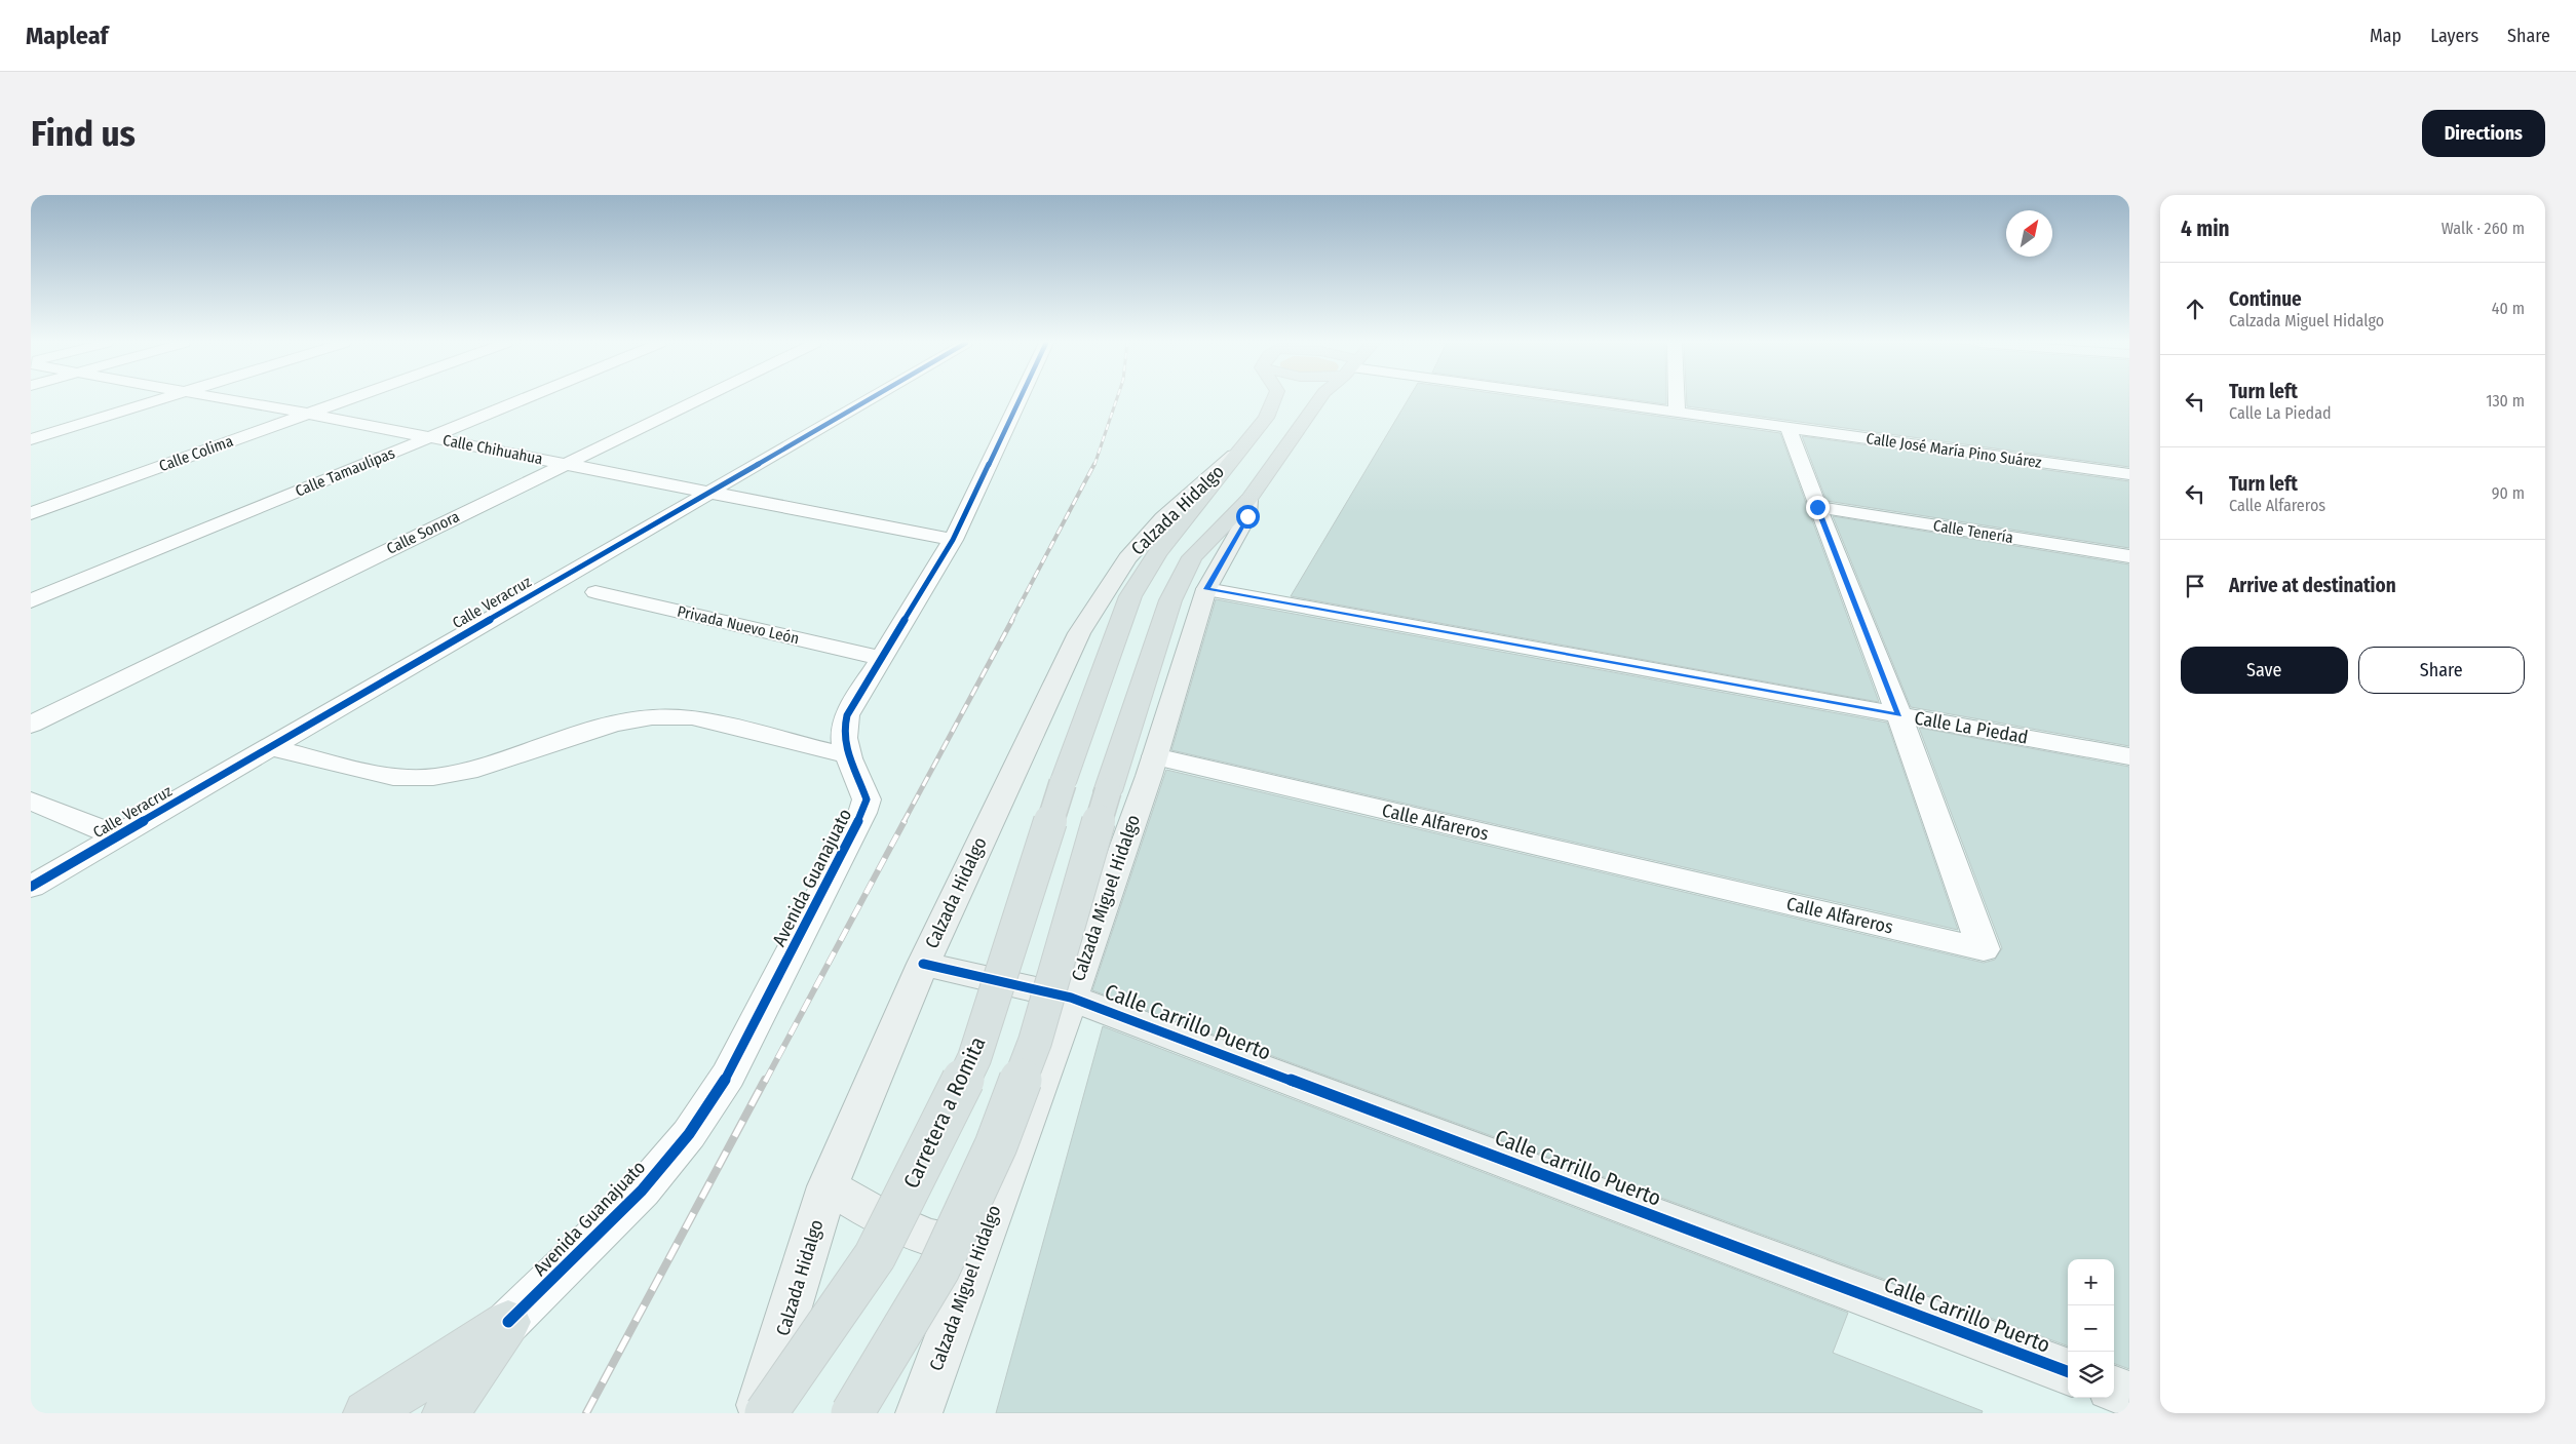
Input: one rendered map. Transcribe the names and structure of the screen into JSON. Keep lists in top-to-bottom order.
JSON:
{
  "streets": {
    "main road": ["Calzada Miguel Hidalgo", "Carretera a Romita"],
    "street": [
      "Calle Chihuahua",
      "Calle José María Pino Suárez",
      "Calle Colima",
      "Calle Tamaulipas",
      "Calzada Hidalgo",
      "Calle Tenería",
      "Calle Sonora",
      "Calle Veracruz",
      "Privada Nuevo León",
      "Calle La Piedad",
      "Calle Alfareros",
      "Avenida Guanajuato",
      "Calle Carrillo Puerto"
    ]
  },
  "crossings": [
    ["Calle Chihuahua", "Calle Colima"],
    ["Calle Chihuahua", "Calle Tamaulipas"],
    ["Calle Chihuahua", "Calle Sonora"],
    ["Calle Chihuahua", "Calle Veracruz"],
    ["Calle Chihuahua", "Avenida Guanajuato"],
    ["Calle José María Pino Suárez", "Calle Alfareros"],
    ["Calzada Hidalgo", "Calle Carrillo Puerto"],
    ["Calzada Hidalgo", "Carretera a Romita"],
    ["Calle Tenería", "Calle Alfareros"],
    ["Privada Nuevo León", "Avenida Guanajuato"],
    ["Calle La Piedad", "Calle Alfareros"],
    ["Calle La Piedad", "Calzada Miguel Hidalgo"],
    ["Calle Alfareros", "Calzada Miguel Hidalgo"],
    ["Calzada Miguel Hidalgo", "Calle Carrillo Puerto"]
  ],
  "north": "top right",
  "page": {
    "header": "Mapleaf",
    "nav": ["Map", "Layers", "Share"],
    "buttons": [
      "Directions",
      ["Save", "Share"]
    ],
    "title": "Find us",
    "heading": ["4 min", "Walk · 260 m"],
    "list": [
      ["Continue", "Calzada Miguel Hidalgo", "40 m"],
      ["Turn left", "Calle La Piedad", "130 m"],
      ["Turn left", "Calle Alfareros", "90 m"],
      "Arrive at destination"
    ],
    "map_buttons": ["+", "−"]
  }
}
